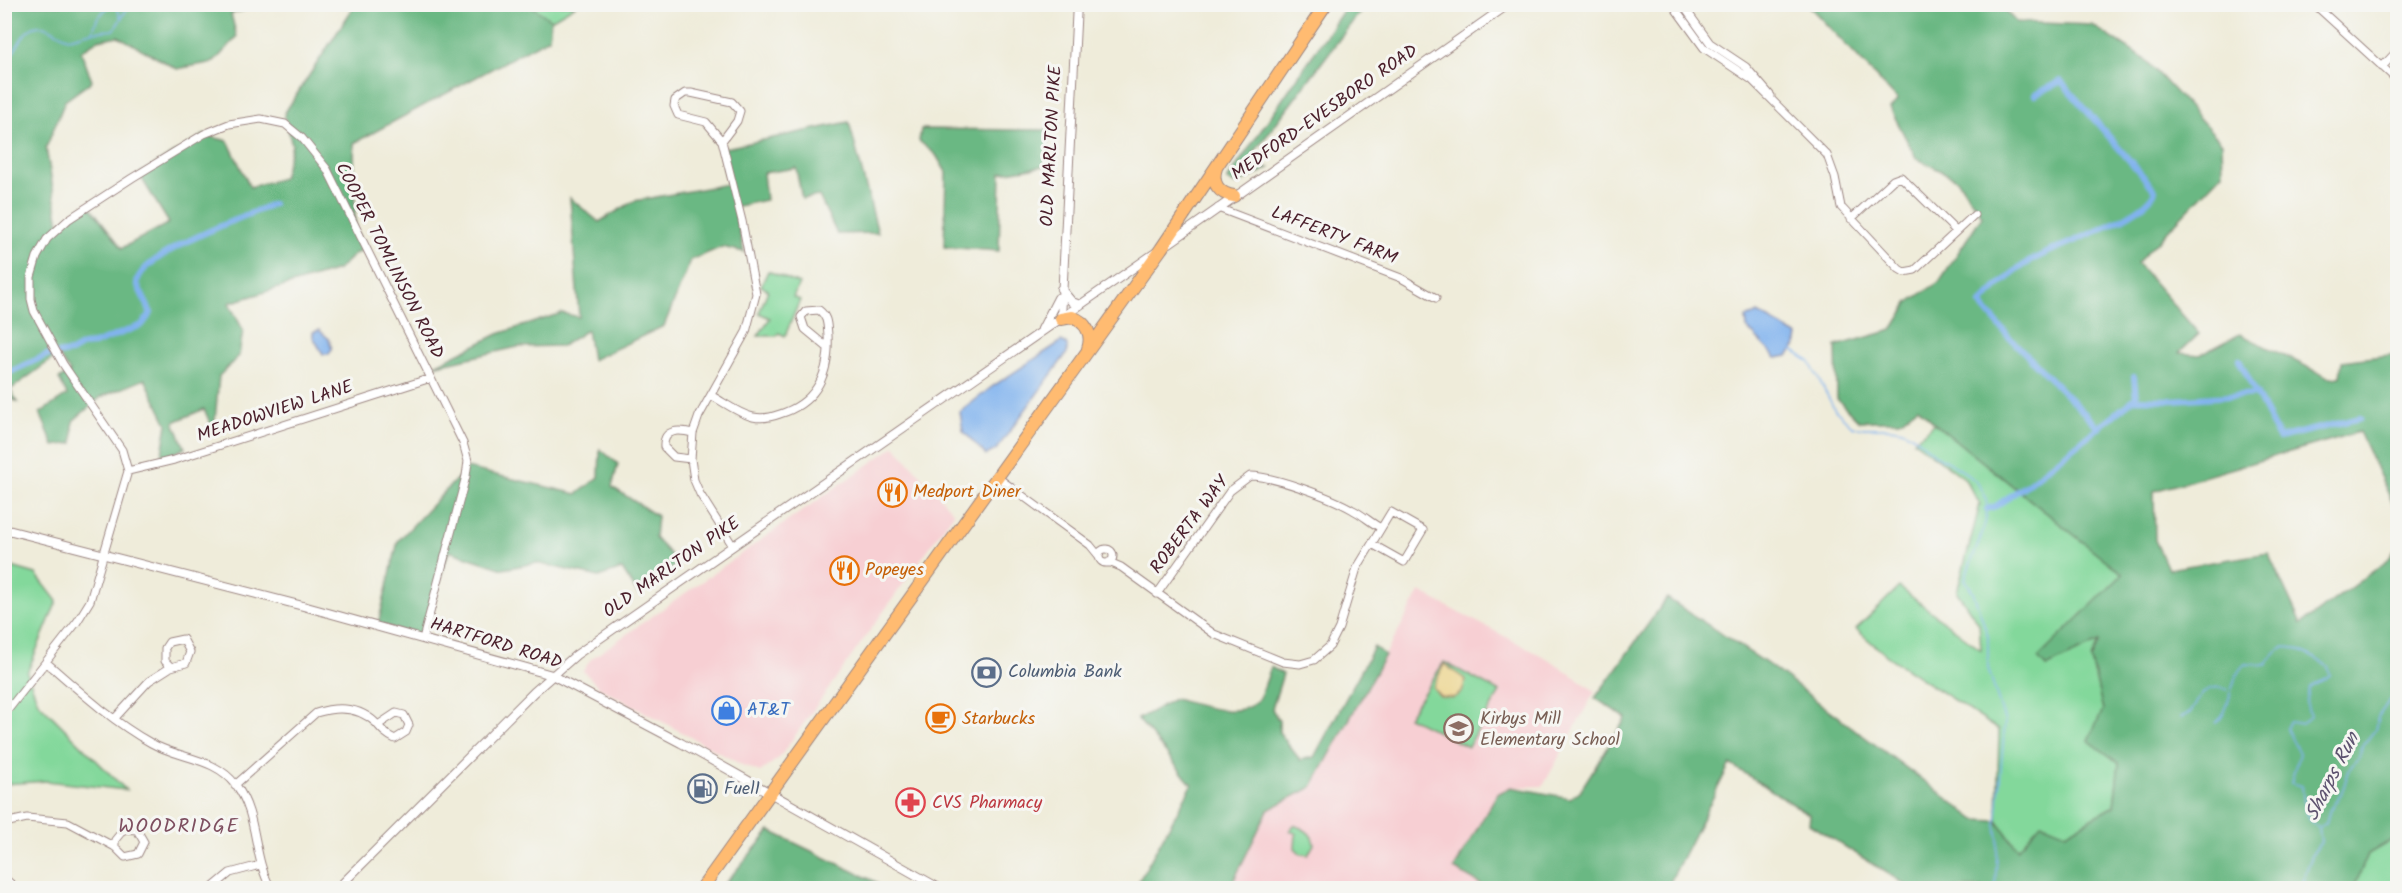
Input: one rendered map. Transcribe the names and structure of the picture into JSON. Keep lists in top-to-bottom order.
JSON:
{
  "streets": {
    "street": [
      "MEDFORD-EVESBORO ROAD",
      "OLD MARLTON PIKE",
      "LAFFERTY FARM",
      "COOPER TOMLINSON ROAD",
      "MEADOWVIEW LANE",
      "ROBERTA WAY",
      "HARTFORD ROAD"
    ]
  },
  "crossings": [
    ["MEDFORD-EVESBORO ROAD", "OLD MARLTON PIKE"],
    ["MEDFORD-EVESBORO ROAD", "LAFFERTY FARM"],
    ["OLD MARLTON PIKE", "HARTFORD ROAD"],
    ["COOPER TOMLINSON ROAD", "MEADOWVIEW LANE"],
    ["COOPER TOMLINSON ROAD", "HARTFORD ROAD"]
  ],
  "districts": ["WOODRIDGE"],
  "water": ["Sharps Run"],
  "places": {
    "restaurant": ["Medport Diner", "Popeyes"],
    "bank": ["Columbia Bank"],
    "shop": ["AT&T"],
    "cafe": ["Starbucks"],
    "school or university": ["Kirbys Mill Elementary School"],
    "fuel station": ["Fuel1"],
    "pharmacy": ["CVS Pharmacy"]
  }
}
